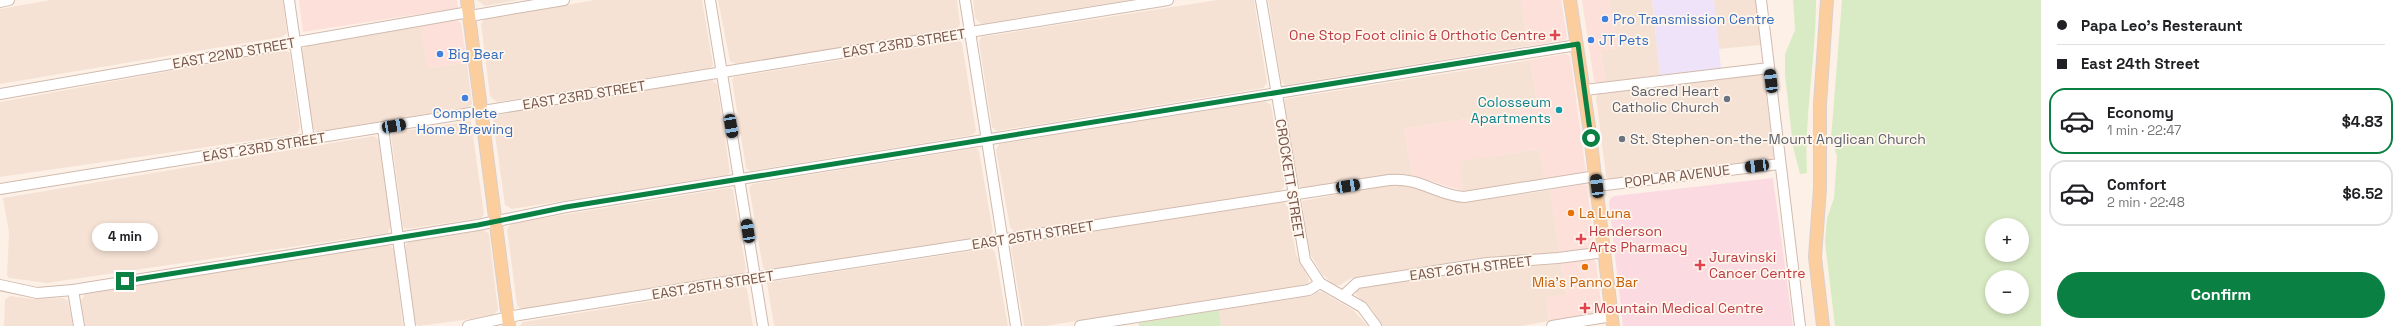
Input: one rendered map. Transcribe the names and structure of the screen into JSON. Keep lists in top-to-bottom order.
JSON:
{
  "streets": {
    "street": [
      "EAST 23RD STREET",
      "EAST 22ND STREET",
      "POPLAR AVENUE",
      "CROCKETT STREET",
      "EAST 25TH STREET",
      "EAST 26TH STREET"
    ]
  },
  "crossings": [
    ["POPLAR AVENUE", "EAST 25TH STREET"],
    ["CROCKETT STREET", "EAST 25TH STREET"],
    ["CROCKETT STREET", "EAST 26TH STREET"]
  ],
  "places": {
    "other": [
      "Pro Transmission Centre",
      "JT Pets",
      "Big Bear",
      "Complete Home Brewing",
      "Sacred Heart Catholic Church",
      "Colosseum Apartments",
      "St. Stephen-on-the-Mount Anglican Church",
      "La Luna",
      "Mia's Panno Bar"
    ],
    "health": [
      "One Stop Foot clinic & Orthotic Centre",
      "Henderson Arts Pharmacy",
      "Juravinski Cancer Centre",
      "Mountain Medical Centre"
    ]
  },
  "page": {
    "banner": ["Papa Leo's Resteraunt", "East 24th Street"],
    "list": [
      {
        "name": "Economy",
        "note": "1 min · 22:47",
        "value": "$4.83"
      },
      {
        "name": "Comfort",
        "note": "2 min · 22:48",
        "value": "$6.52"
      }
    ],
    "map_buttons": ["+", "−"],
    "bubble": "4 min",
    "buttons": "Confirm"
  }
}
